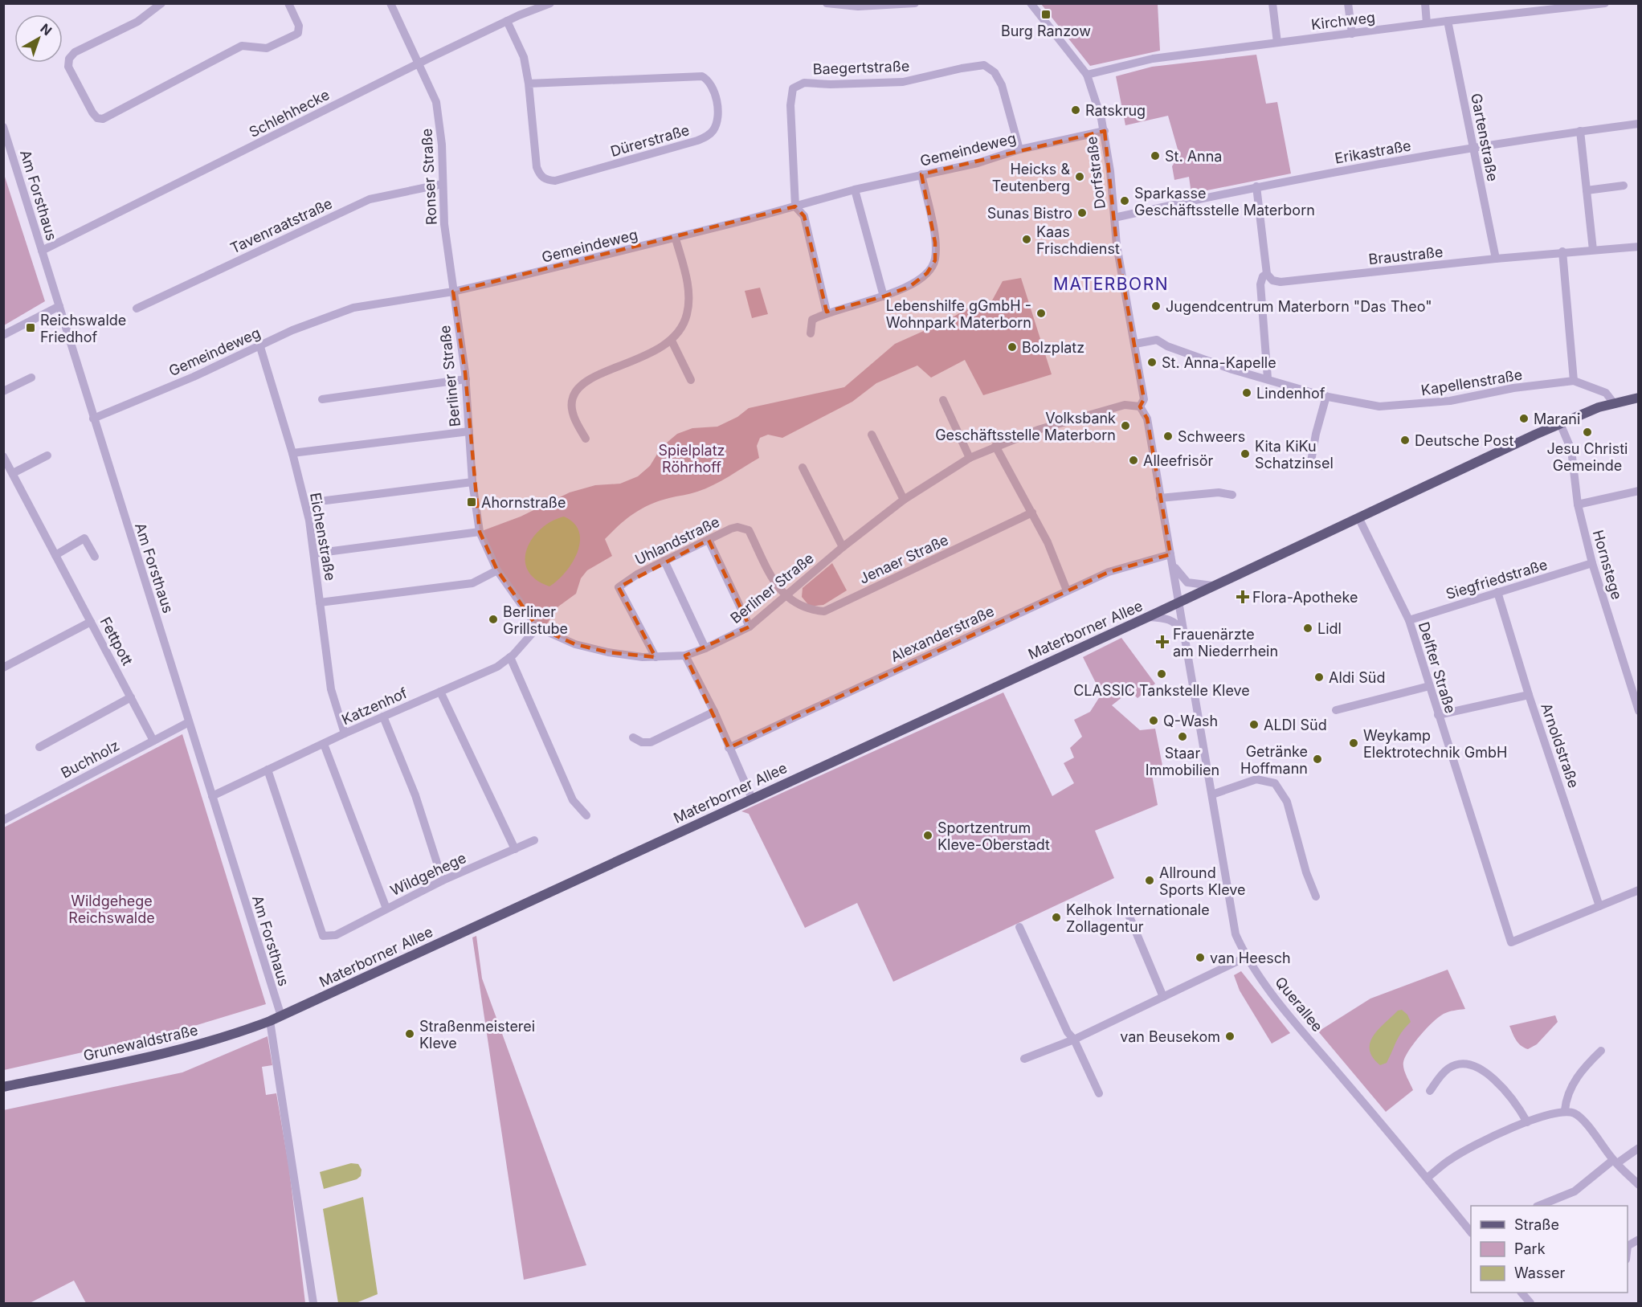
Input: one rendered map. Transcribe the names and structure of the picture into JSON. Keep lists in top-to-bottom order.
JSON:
{
  "streets": {
    "main road": ["Materborner Allee", "Grunewaldstraße"],
    "street": [
      "Kirchweg",
      "Baegertstraße",
      "Schlehhecke",
      "Gartenstraße",
      "Dürerstraße",
      "Gemeindeweg",
      "Erikastraße",
      "Dorfstraße",
      "Ronser Straße",
      "Am Forsthaus",
      "Tavenraatstraße",
      "Braustraße",
      "Berliner Straße",
      "Kapellenstraße",
      "Eichenstraße",
      "Uhlandstraße",
      "Jenaer Straße",
      "Hornstege",
      "Siegfriedstraße",
      "Alexanderstraße",
      "Fettpott",
      "Delfter Straße",
      "Katzenhof",
      "Arnoldstraße",
      "Buchholz",
      "Wildgehege",
      "Querallee"
    ]
  },
  "crossings": [
    ["Kirchweg", "Gartenstraße"],
    ["Kirchweg", "Dorfstraße"],
    ["Baegertstraße", "Gemeindeweg"],
    ["Schlehhecke", "Dürerstraße"],
    ["Schlehhecke", "Ronser Straße"],
    ["Schlehhecke", "Am Forsthaus"],
    ["Gartenstraße", "Erikastraße"],
    ["Gartenstraße", "Braustraße"],
    ["Gemeindeweg", "Dorfstraße"],
    ["Gemeindeweg", "Ronser Straße"],
    ["Gemeindeweg", "Am Forsthaus"],
    ["Gemeindeweg", "Berliner Straße"],
    ["Gemeindeweg", "Eichenstraße"],
    ["Erikastraße", "Dorfstraße"],
    ["Dorfstraße", "Berliner Straße"],
    ["Dorfstraße", "Kapellenstraße"],
    ["Dorfstraße", "Materborner Allee"],
    ["Dorfstraße", "Alexanderstraße"],
    ["Dorfstraße", "Querallee"],
    ["Ronser Straße", "Tavenraatstraße"],
    ["Ronser Straße", "Berliner Straße"],
    ["Am Forsthaus", "Materborner Allee"],
    ["Am Forsthaus", "Katzenhof"],
    ["Am Forsthaus", "Buchholz"],
    ["Am Forsthaus", "Grunewaldstraße"],
    ["Berliner Straße", "Uhlandstraße"],
    ["Berliner Straße", "Jenaer Straße"],
    ["Berliner Straße", "Katzenhof"],
    ["Kapellenstraße", "Materborner Allee"],
    ["Eichenstraße", "Katzenhof"],
    ["Uhlandstraße", "Jenaer Straße"],
    ["Hornstege", "Siegfriedstraße"],
    ["Hornstege", "Materborner Allee"],
    ["Siegfriedstraße", "Delfter Straße"],
    ["Siegfriedstraße", "Arnoldstraße"],
    ["Materborner Allee", "Delfter Straße"],
    ["Materborner Allee", "Querallee"],
    ["Materborner Allee", "Grunewaldstraße"],
    ["Fettpott", "Buchholz"],
    ["Delfter Straße", "Arnoldstraße"],
    ["Katzenhof", "Wildgehege"]
  ],
  "districts": ["MATERBORN"],
  "parks": ["Spielplatz Röhrhoff", "Wildgehege Reichswalde"],
  "places": {
    "transit": ["Burg Ranzow", "Reichswalde Friedhof", "Ahornstraße"],
    "other": [
      "Ratskrug",
      "St. Anna",
      "Heicks & Teutenberg",
      "Sparkasse Geschäftsstelle Materborn",
      "Sunas Bistro",
      "Kaas Frischdienst",
      "Jugendcentrum Materborn \"Das Theo\"",
      "Lebenshilfe gGmbH - Wohnpark Materborn",
      "Bolzplatz",
      "St. Anna-Kapelle",
      "Lindenhof",
      "Marani",
      "Volksbank Geschäftsstelle Materborn",
      "Jesu Christi Gemeinde",
      "Schweers",
      "Deutsche Post",
      "Kita KiKu Schatzinsel",
      "Alleefrisör",
      "Berliner Grillstube",
      "Lidl",
      "CLASSIC Tankstelle Kleve",
      "Aldi Süd",
      "Q-Wash",
      "ALDI Süd",
      "Staar Immobilien",
      "Weykamp Elektrotechnik GmbH",
      "Getränke Hoffmann",
      "Sportzentrum Kleve-Oberstadt",
      "Allround Sports Kleve",
      "Kelhok Internationale Zollagentur",
      "van Heesch",
      "Straßenmeisterei Kleve",
      "van Beusekom"
    ],
    "health": ["Flora-Apotheke", "Frauenärzte am Niederrhein"]
  },
  "legend": ["Straße", "Park", "Wasser"],
  "north": "top right"
}
